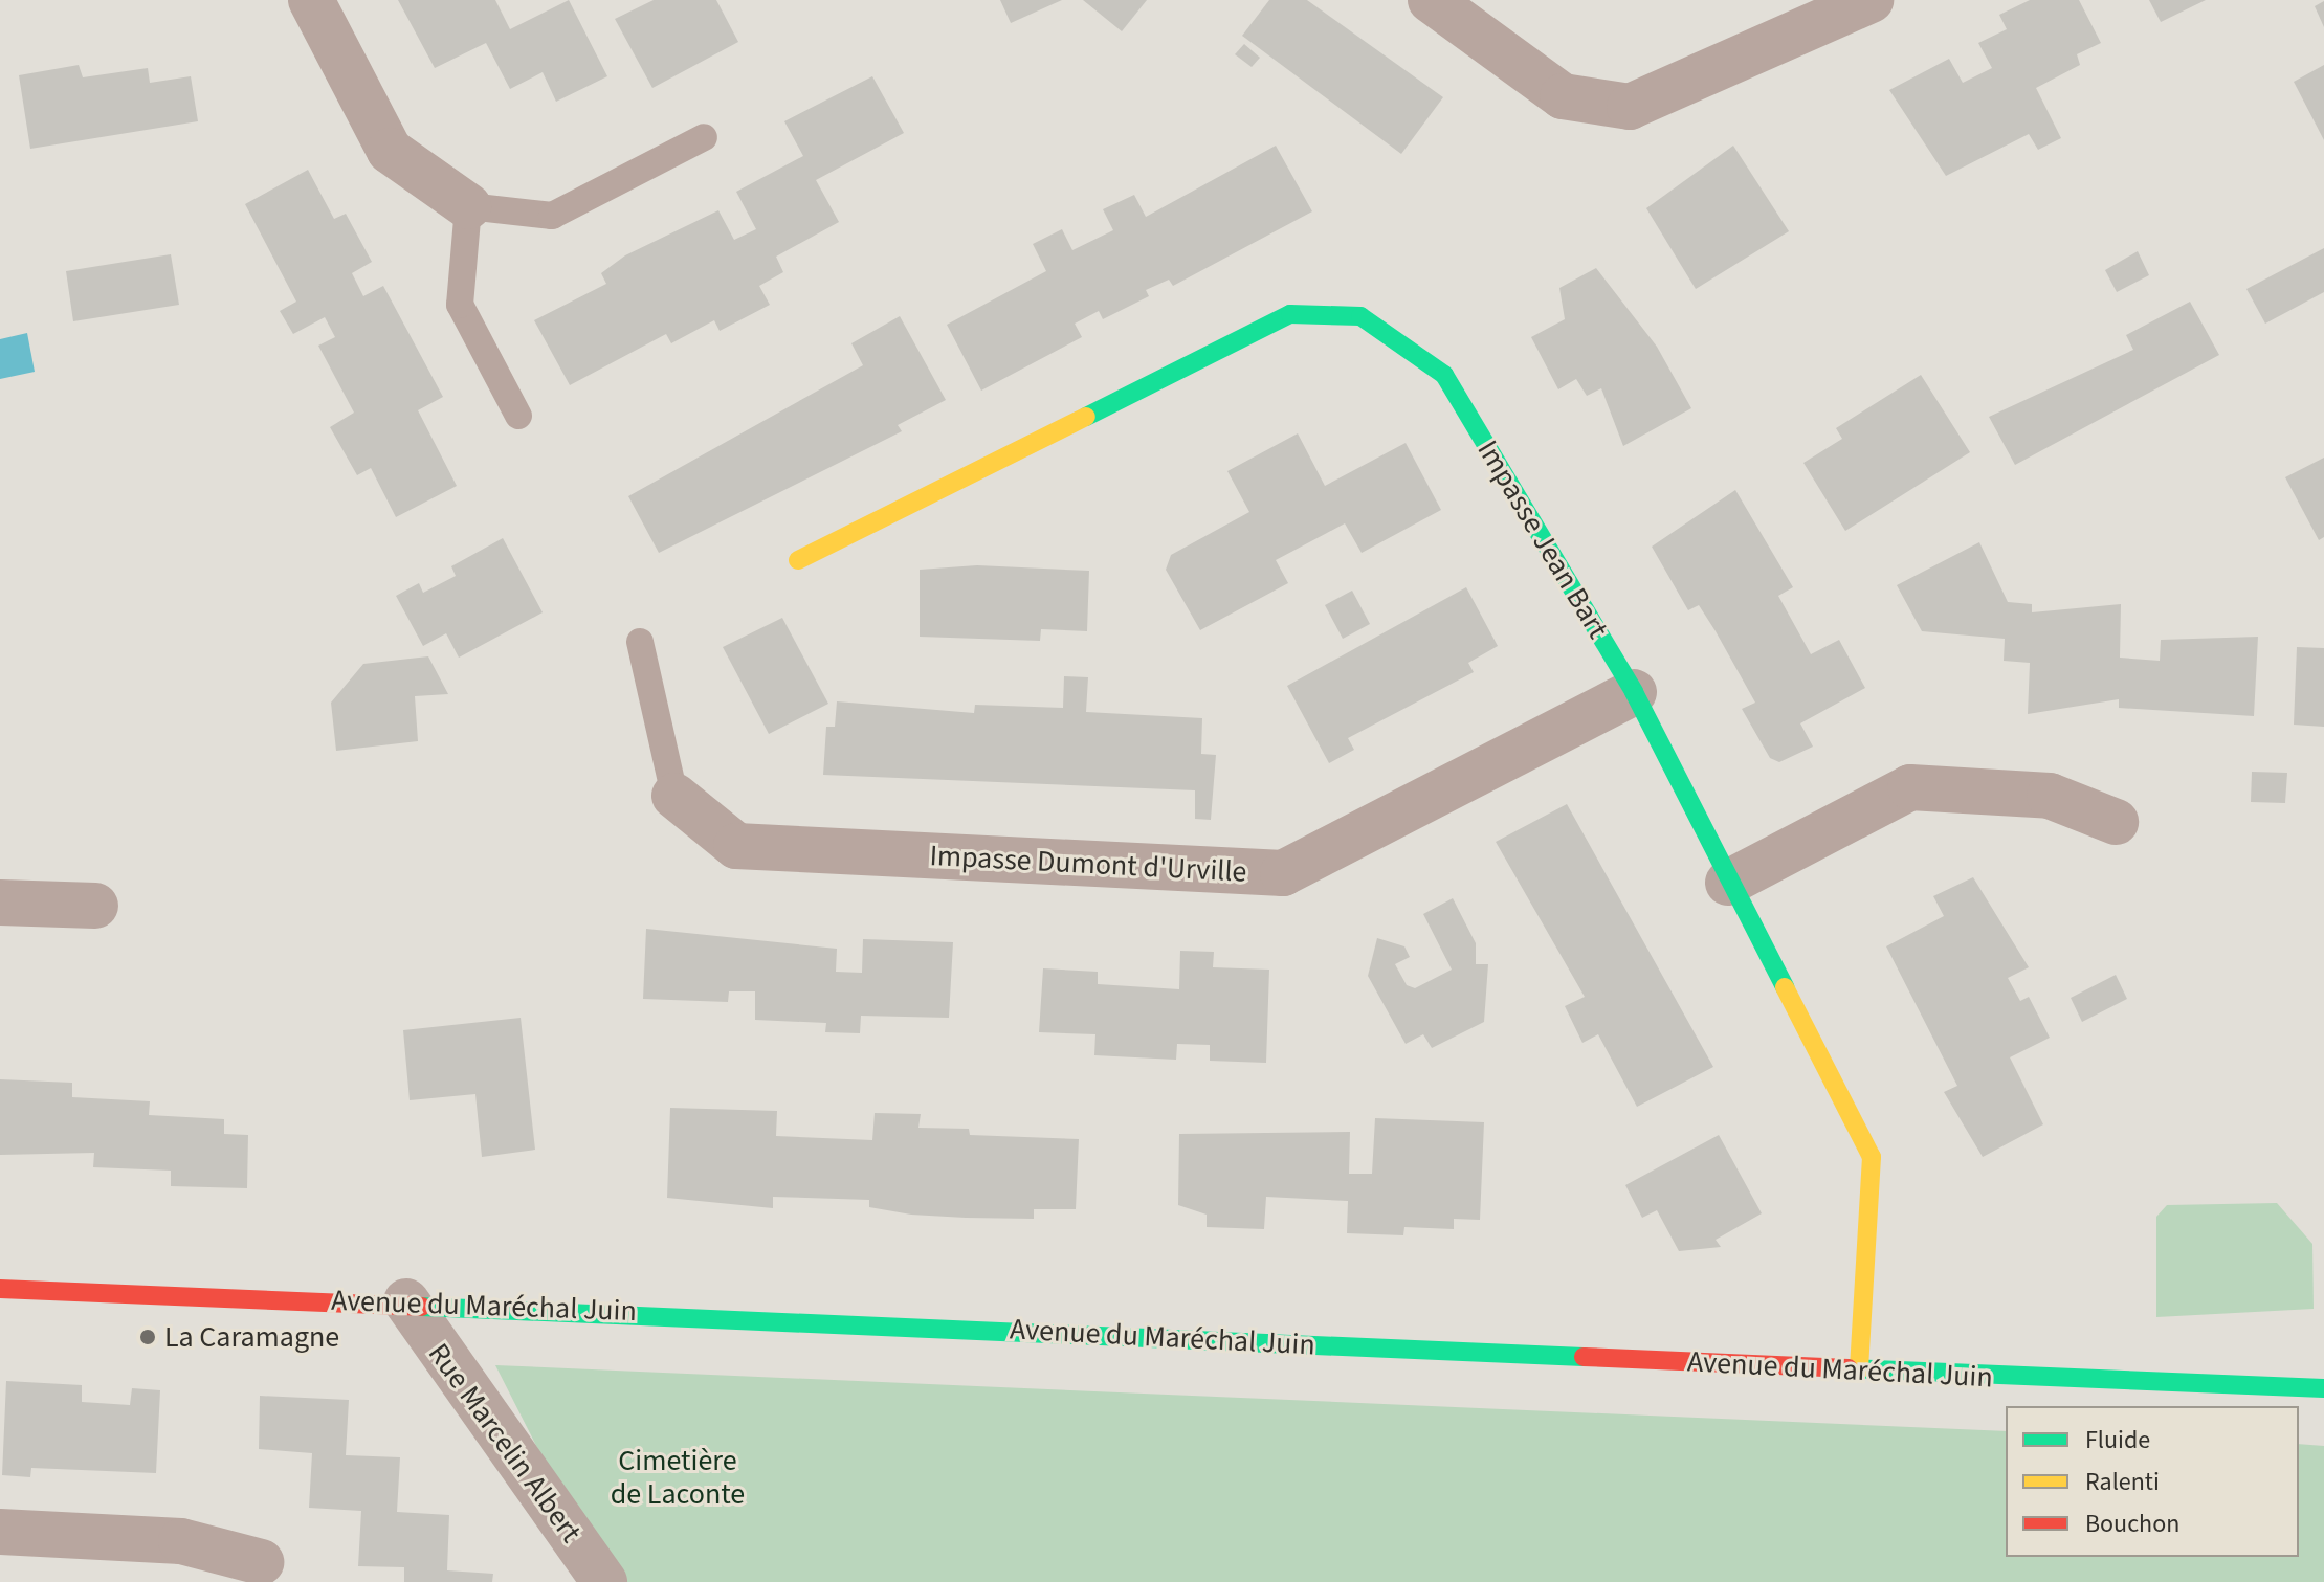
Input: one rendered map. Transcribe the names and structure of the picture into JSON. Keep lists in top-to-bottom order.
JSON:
{
  "streets": {
    "street": [
      "Impasse Jean Bart",
      "Impasse Dumont d'Urville",
      "Avenue du Maréchal Juin",
      "Rue Marcelin Albert"
    ]
  },
  "crossings": [
    ["Impasse Jean Bart", "Impasse Dumont d'Urville"],
    ["Impasse Jean Bart", "Avenue du Maréchal Juin"],
    ["Avenue du Maréchal Juin", "Rue Marcelin Albert"]
  ],
  "parks": ["Cimetière de Laconte"],
  "places": ["La Caramagne"],
  "legend": ["Fluide", "Ralenti", "Bouchon"]
}
